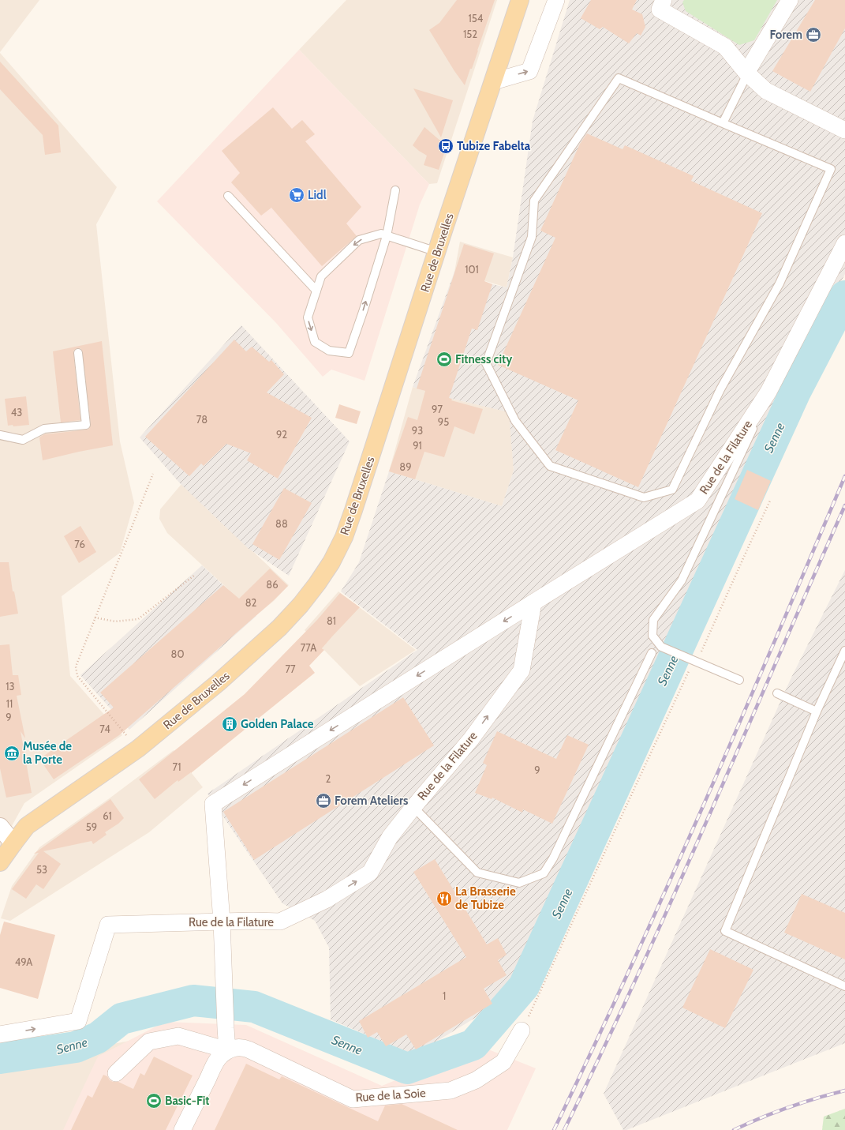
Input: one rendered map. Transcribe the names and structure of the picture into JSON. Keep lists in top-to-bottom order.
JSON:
{
  "streets": {
    "main road": ["Rue de Bruxelles"],
    "street": ["Rue de la Filature", "Rue de la Soie"]
  },
  "water": ["Senne"],
  "places": {
    "office": ["Forem", "Forem Ateliers"],
    "bus stop": ["Tubize Fabelta"],
    "supermarket": ["Lidl"],
    "sports": ["Fitness city", "Basic-Fit"],
    "building": ["Golden Palace"],
    "museum": ["Musée de la Porte"],
    "restaurant": ["La Brasserie de Tubize"]
  },
  "house_numbers": [
    "154",
    "152",
    "101",
    "97",
    "43",
    "78",
    "95",
    "93",
    "92",
    "91",
    "89",
    "88",
    "76",
    "86",
    "82",
    "81",
    "77A",
    "80",
    "77",
    "13",
    "11",
    "9",
    "74",
    "71",
    "9",
    "2",
    "61",
    "59",
    "53",
    "49A",
    "1"
  ]
}
